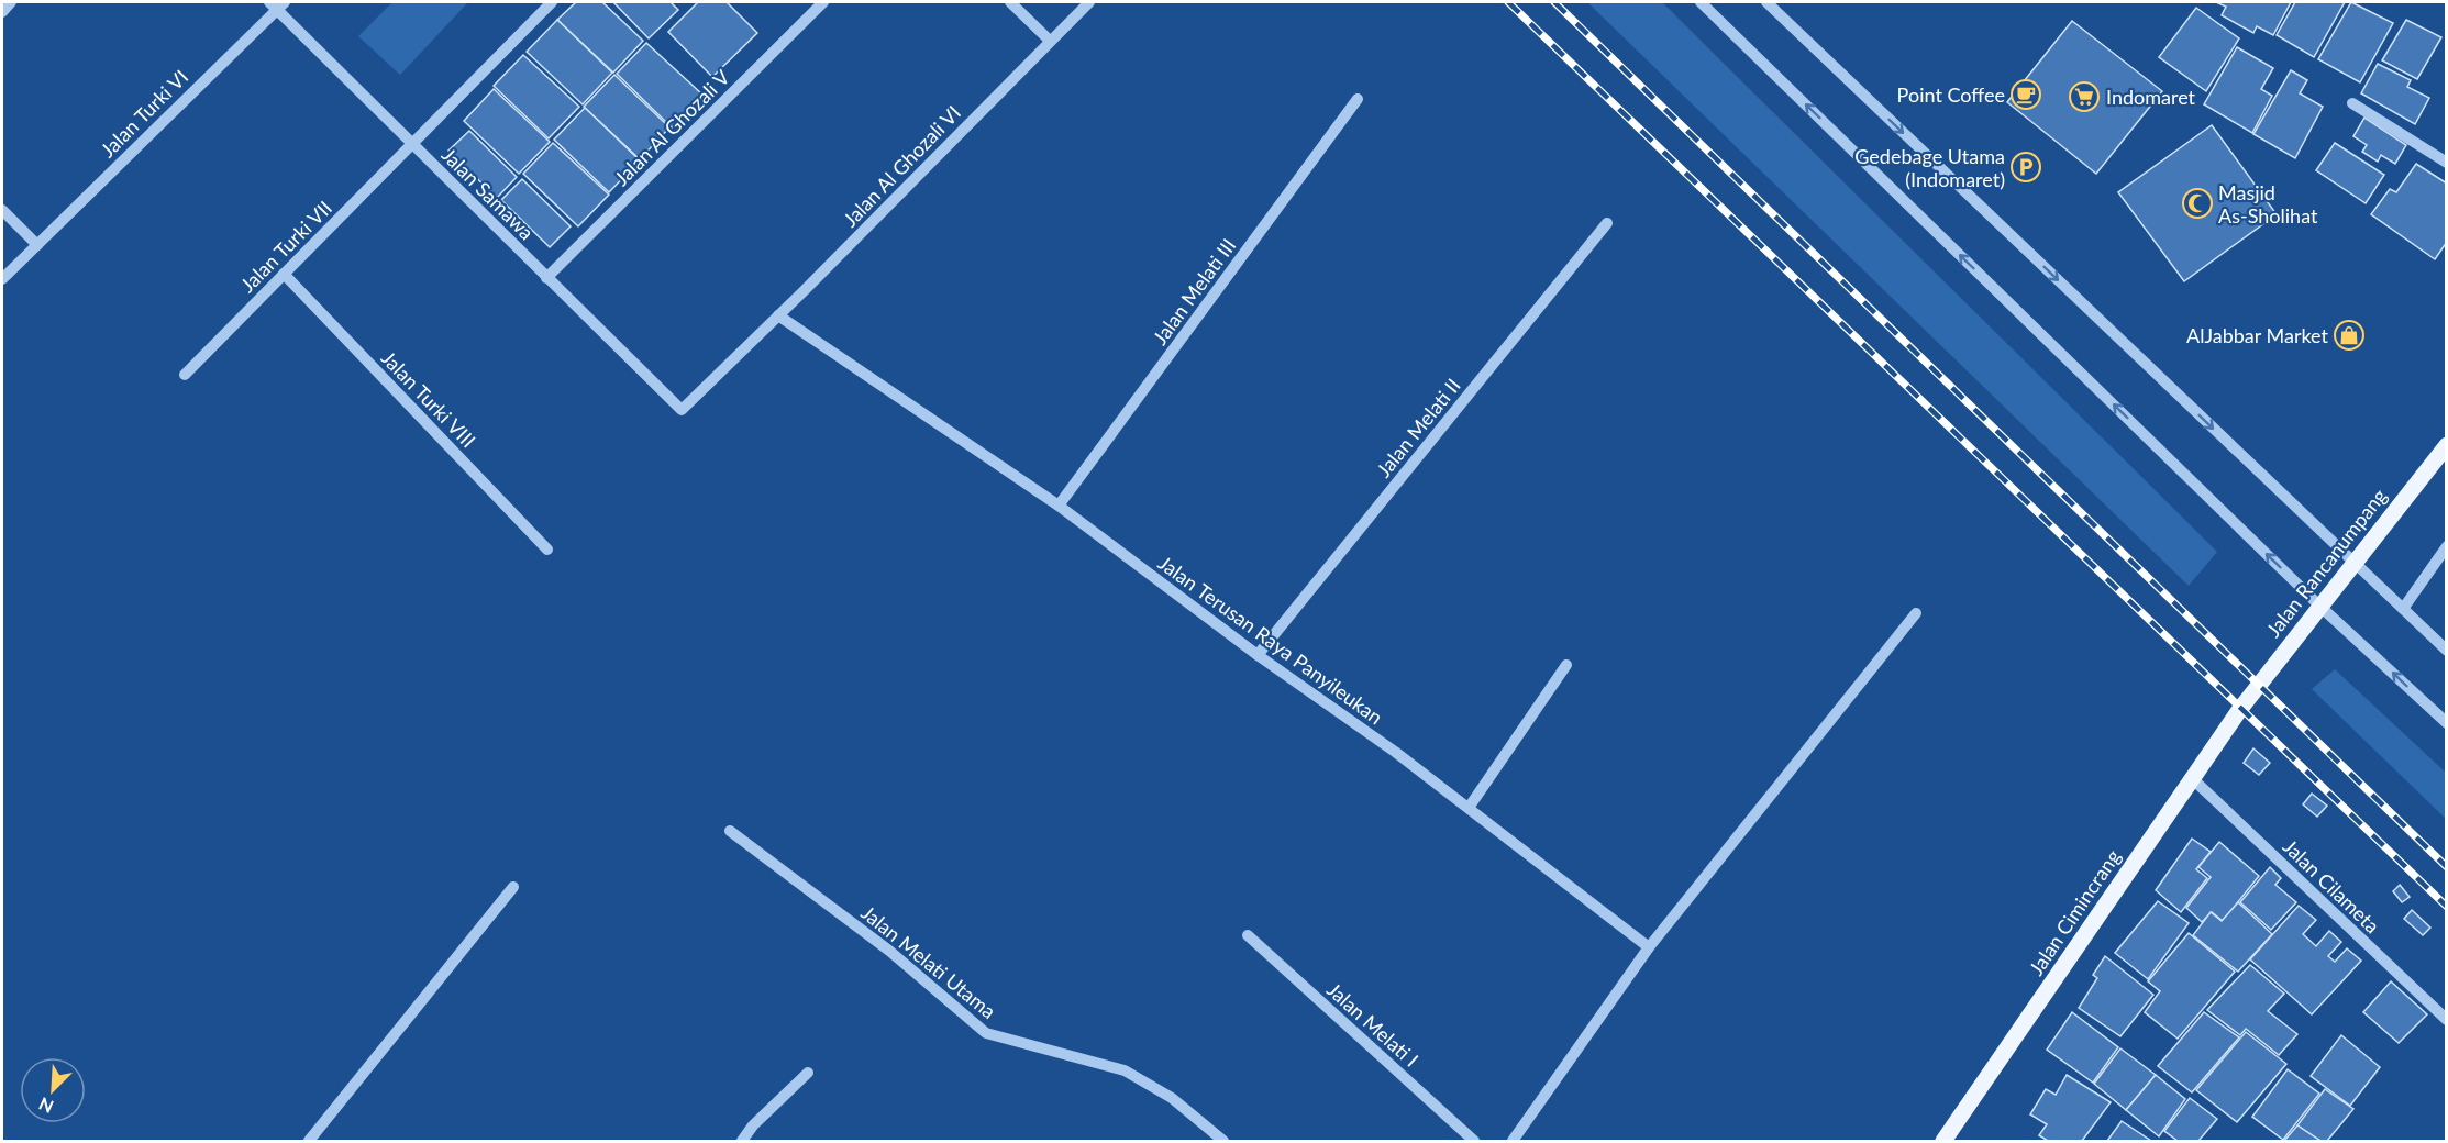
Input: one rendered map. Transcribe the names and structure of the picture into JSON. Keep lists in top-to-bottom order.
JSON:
{
  "streets": {
    "main road": ["Jalan Rancanumpang", "Jalan Cimincrang"],
    "street": [
      "Jalan Turki VI",
      "Jalan Al Ghozali V",
      "Jalan Al Ghozali VI",
      "Jalan Samawa",
      "Jalan Turki VII",
      "Jalan Melati III",
      "Jalan Turki VIII",
      "Jalan Melati II",
      "Jalan Terusan Raya Panyileukan",
      "Jalan Cilameta",
      "Jalan Melati Utama",
      "Jalan Melati I"
    ]
  },
  "crossings": [
    ["Jalan Turki VI", "Jalan Samawa"],
    ["Jalan Al Ghozali V", "Jalan Samawa"],
    ["Jalan Al Ghozali VI", "Jalan Samawa"],
    ["Jalan Al Ghozali VI", "Jalan Terusan Raya Panyileukan"],
    ["Jalan Samawa", "Jalan Turki VII"],
    ["Jalan Samawa", "Jalan Terusan Raya Panyileukan"],
    ["Jalan Turki VII", "Jalan Turki VIII"],
    ["Jalan Melati III", "Jalan Terusan Raya Panyileukan"],
    ["Jalan Melati II", "Jalan Terusan Raya Panyileukan"],
    ["Jalan Rancanumpang", "Jalan Cimincrang"],
    ["Jalan Cilameta", "Jalan Cimincrang"]
  ],
  "places": {
    "cafe": ["Point Coffee"],
    "supermarket": ["Indomaret"],
    "parking": ["Gedebage Utama (Indomaret)"],
    "mosque": ["Masjid As-Sholihat"],
    "shop": ["AlJabbar Market"]
  },
  "north": "bottom left"
}
